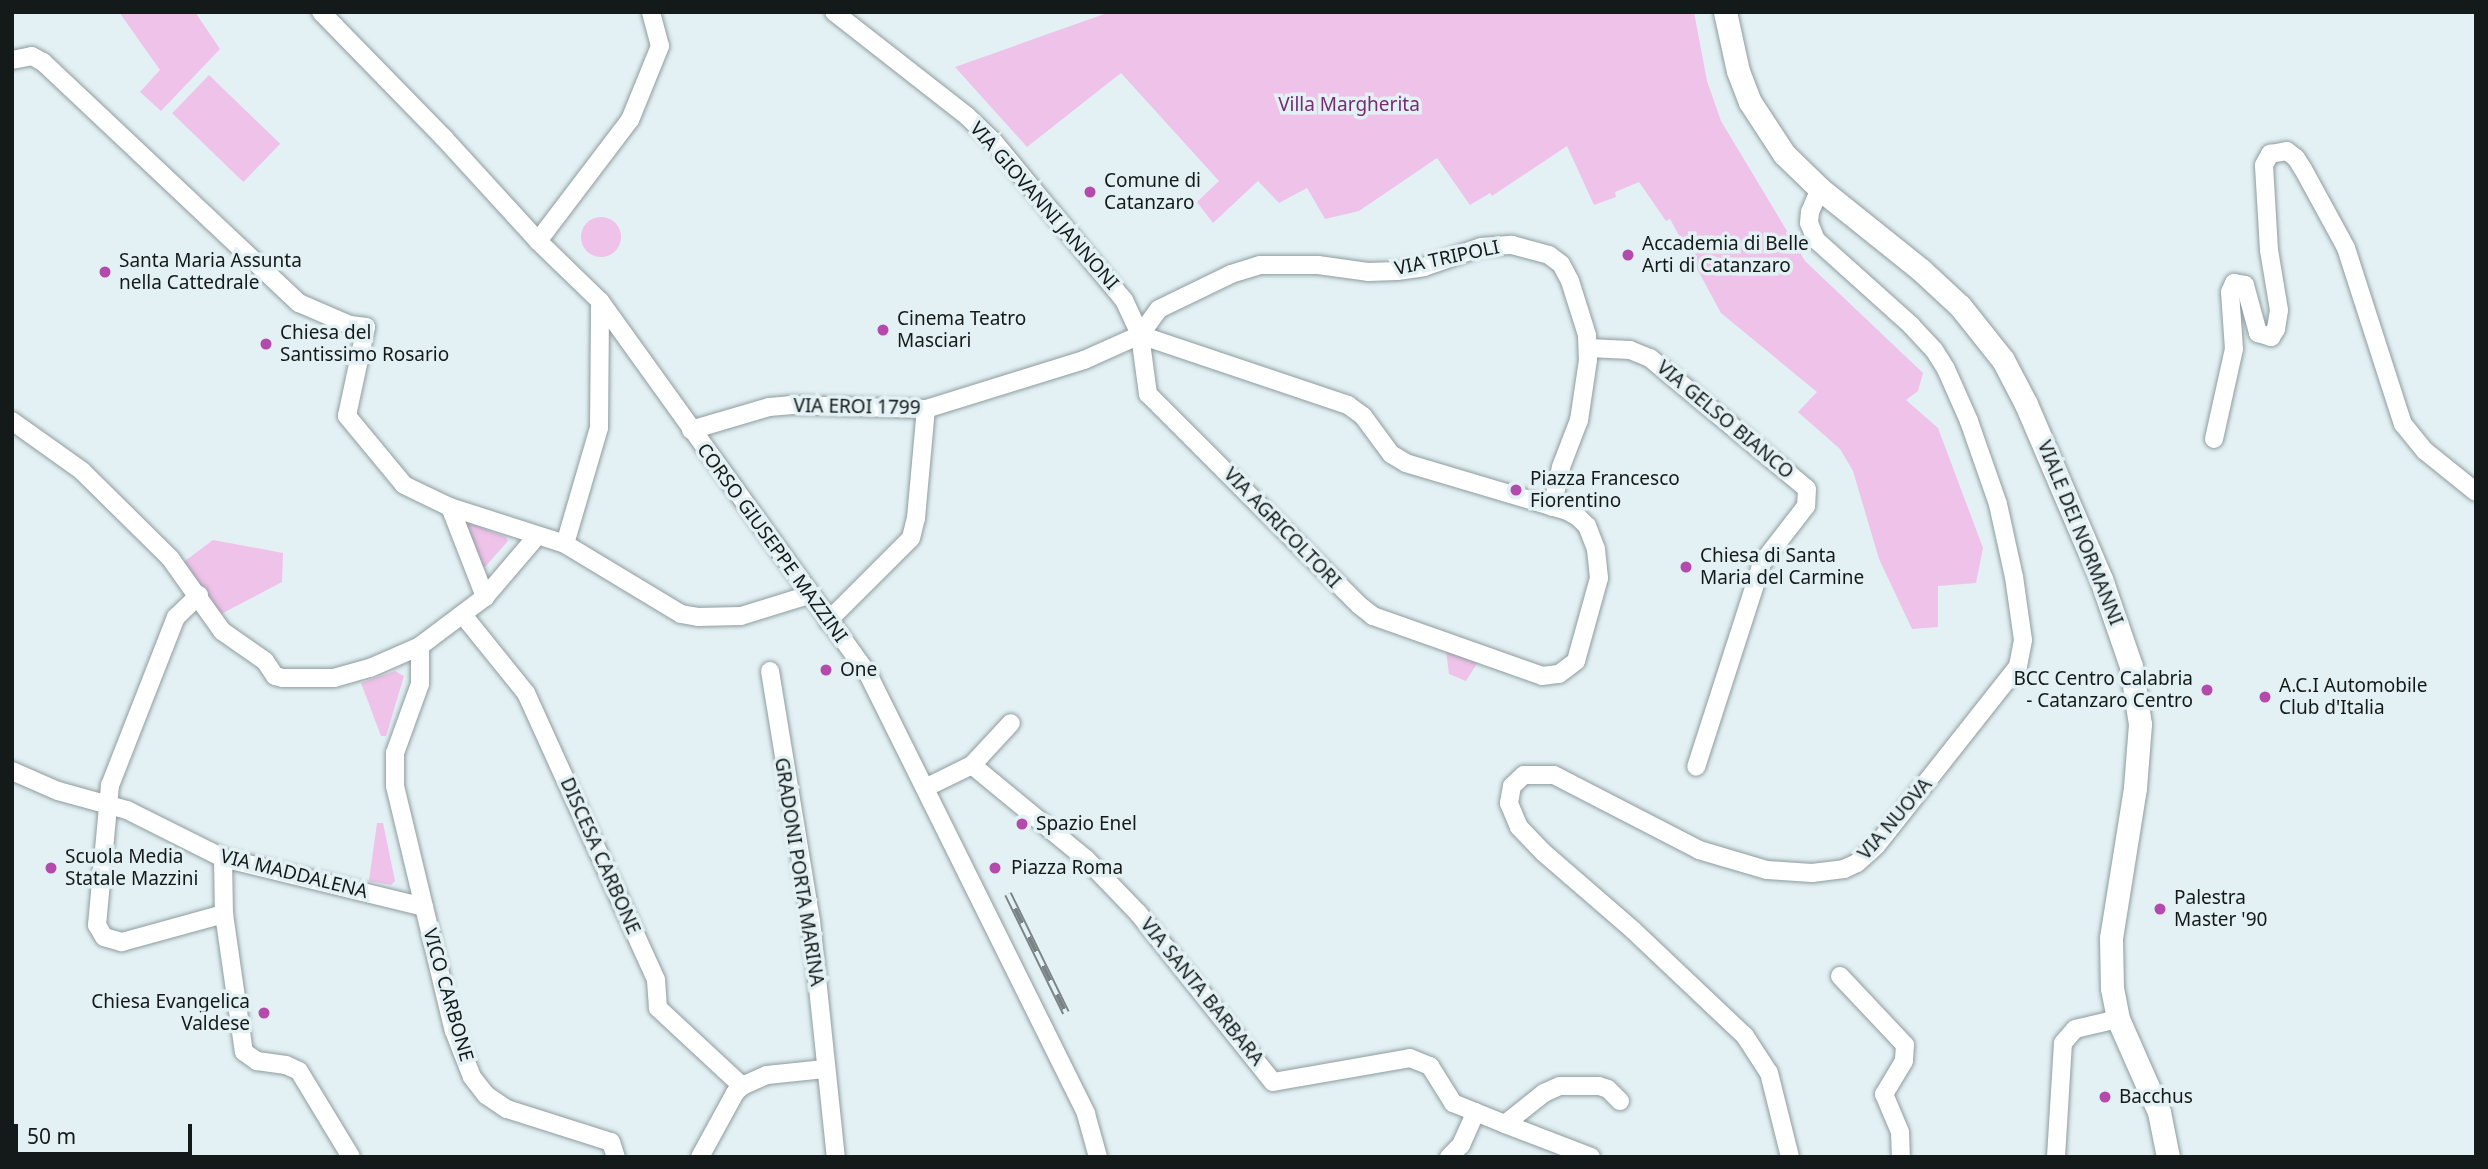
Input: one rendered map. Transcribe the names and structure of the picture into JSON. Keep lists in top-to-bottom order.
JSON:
{
  "streets": {
    "street": [
      "VIA GIOVANNI JANNONI",
      "VIA TRIPOLI",
      "VIA EROI 1799",
      "VIA GELSO BIANCO",
      "VIA AGRICOLTORI",
      "VIALE DEI NORMANNI",
      "CORSO GIUSEPPE MAZZINI",
      "VIA NUOVA",
      "DISCESA CARBONE",
      "GRADONI PORTA MARINA",
      "VIA MADDALENA",
      "VIA SANTA BARBARA",
      "VICO CARBONE"
    ]
  },
  "crossings": [
    ["VIA GIOVANNI JANNONI", "VIA TRIPOLI"],
    ["VIA GIOVANNI JANNONI", "VIA EROI 1799"],
    ["VIA GIOVANNI JANNONI", "VIA AGRICOLTORI"],
    ["VIA TRIPOLI", "VIA EROI 1799"],
    ["VIA TRIPOLI", "VIA GELSO BIANCO"],
    ["VIA TRIPOLI", "VIA AGRICOLTORI"],
    ["VIA EROI 1799", "VIA AGRICOLTORI"],
    ["VIA EROI 1799", "CORSO GIUSEPPE MAZZINI"],
    ["VIALE DEI NORMANNI", "VIA NUOVA"],
    ["VIA MADDALENA", "VICO CARBONE"]
  ],
  "parks": ["Villa Margherita"],
  "places": [
    "Comune di Catanzaro",
    "Accademia di Belle Arti di Catanzaro",
    "Santa Maria Assunta nella Cattedrale",
    "Cinema Teatro Masciari",
    "Chiesa del Santissimo Rosario",
    "Piazza Francesco Fiorentino",
    "Chiesa di Santa Maria del Carmine",
    "One",
    "BCC Centro Calabria - Catanzaro Centro",
    "A.C.I Automobile Club d'Italia",
    "Spazio Enel",
    "Scuola Media Statale Mazzini",
    "Piazza Roma",
    "Palestra Master '90",
    "Chiesa Evangelica Valdese",
    "Bacchus"
  ],
  "scale_bar": "50 m"
}
